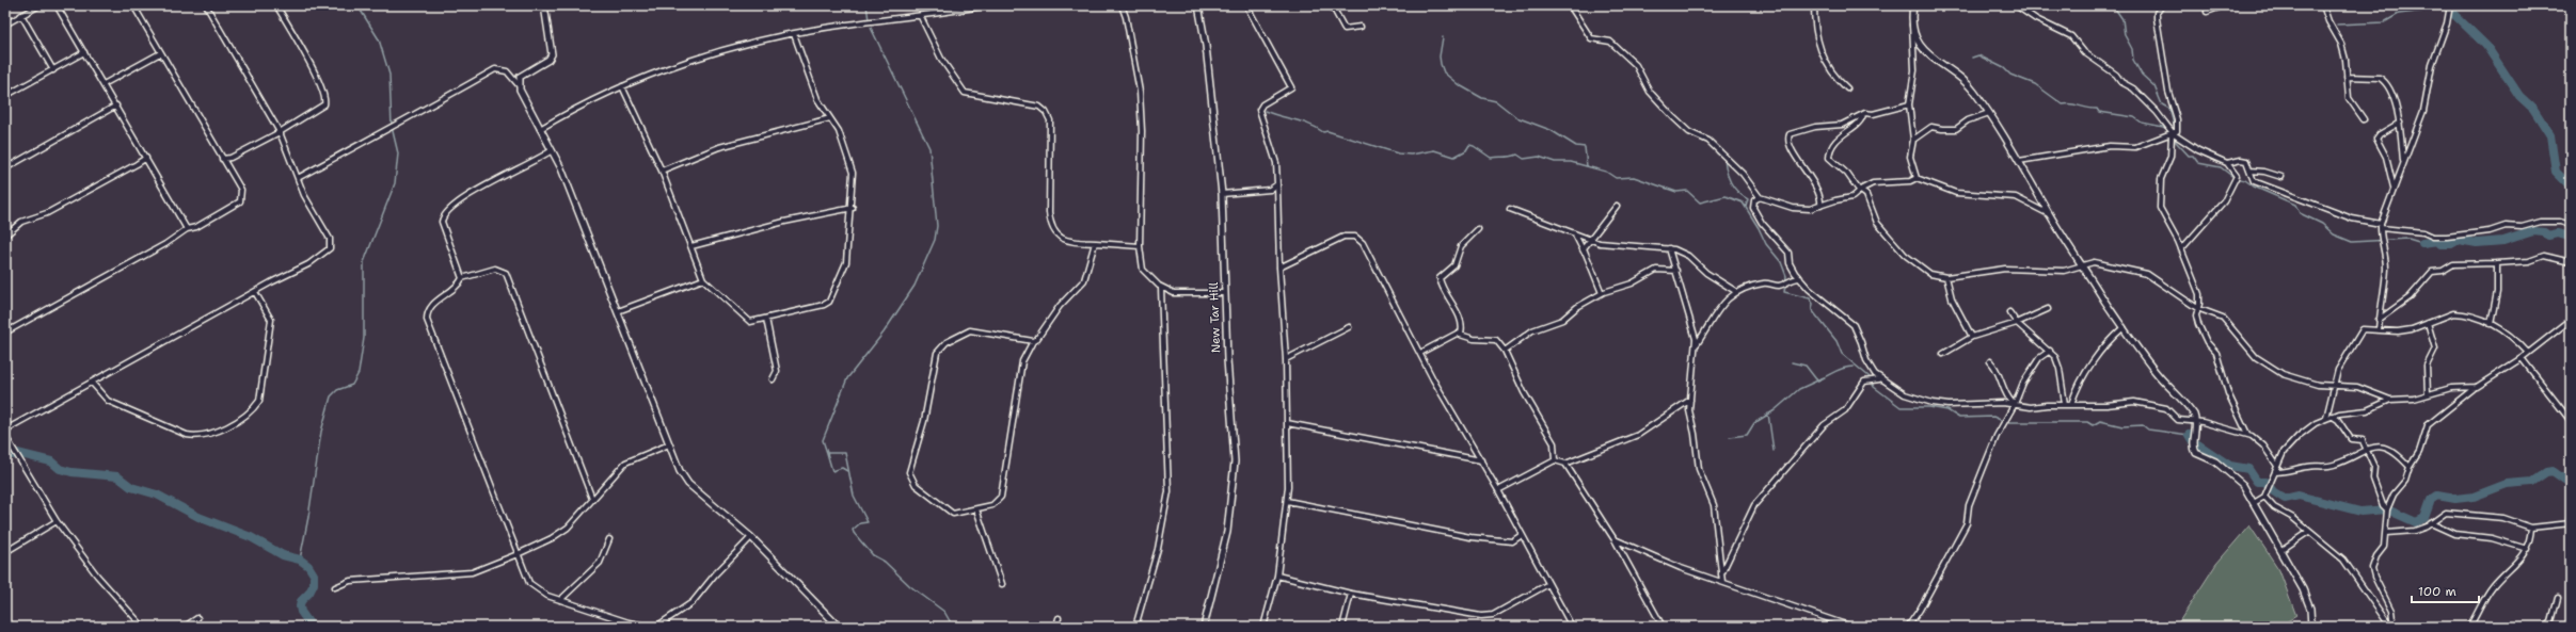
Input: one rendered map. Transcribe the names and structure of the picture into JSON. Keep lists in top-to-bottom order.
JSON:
{
  "streets": {
    "street": ["New Tar Hill"]
  },
  "scale_bar": "100 m"
}
